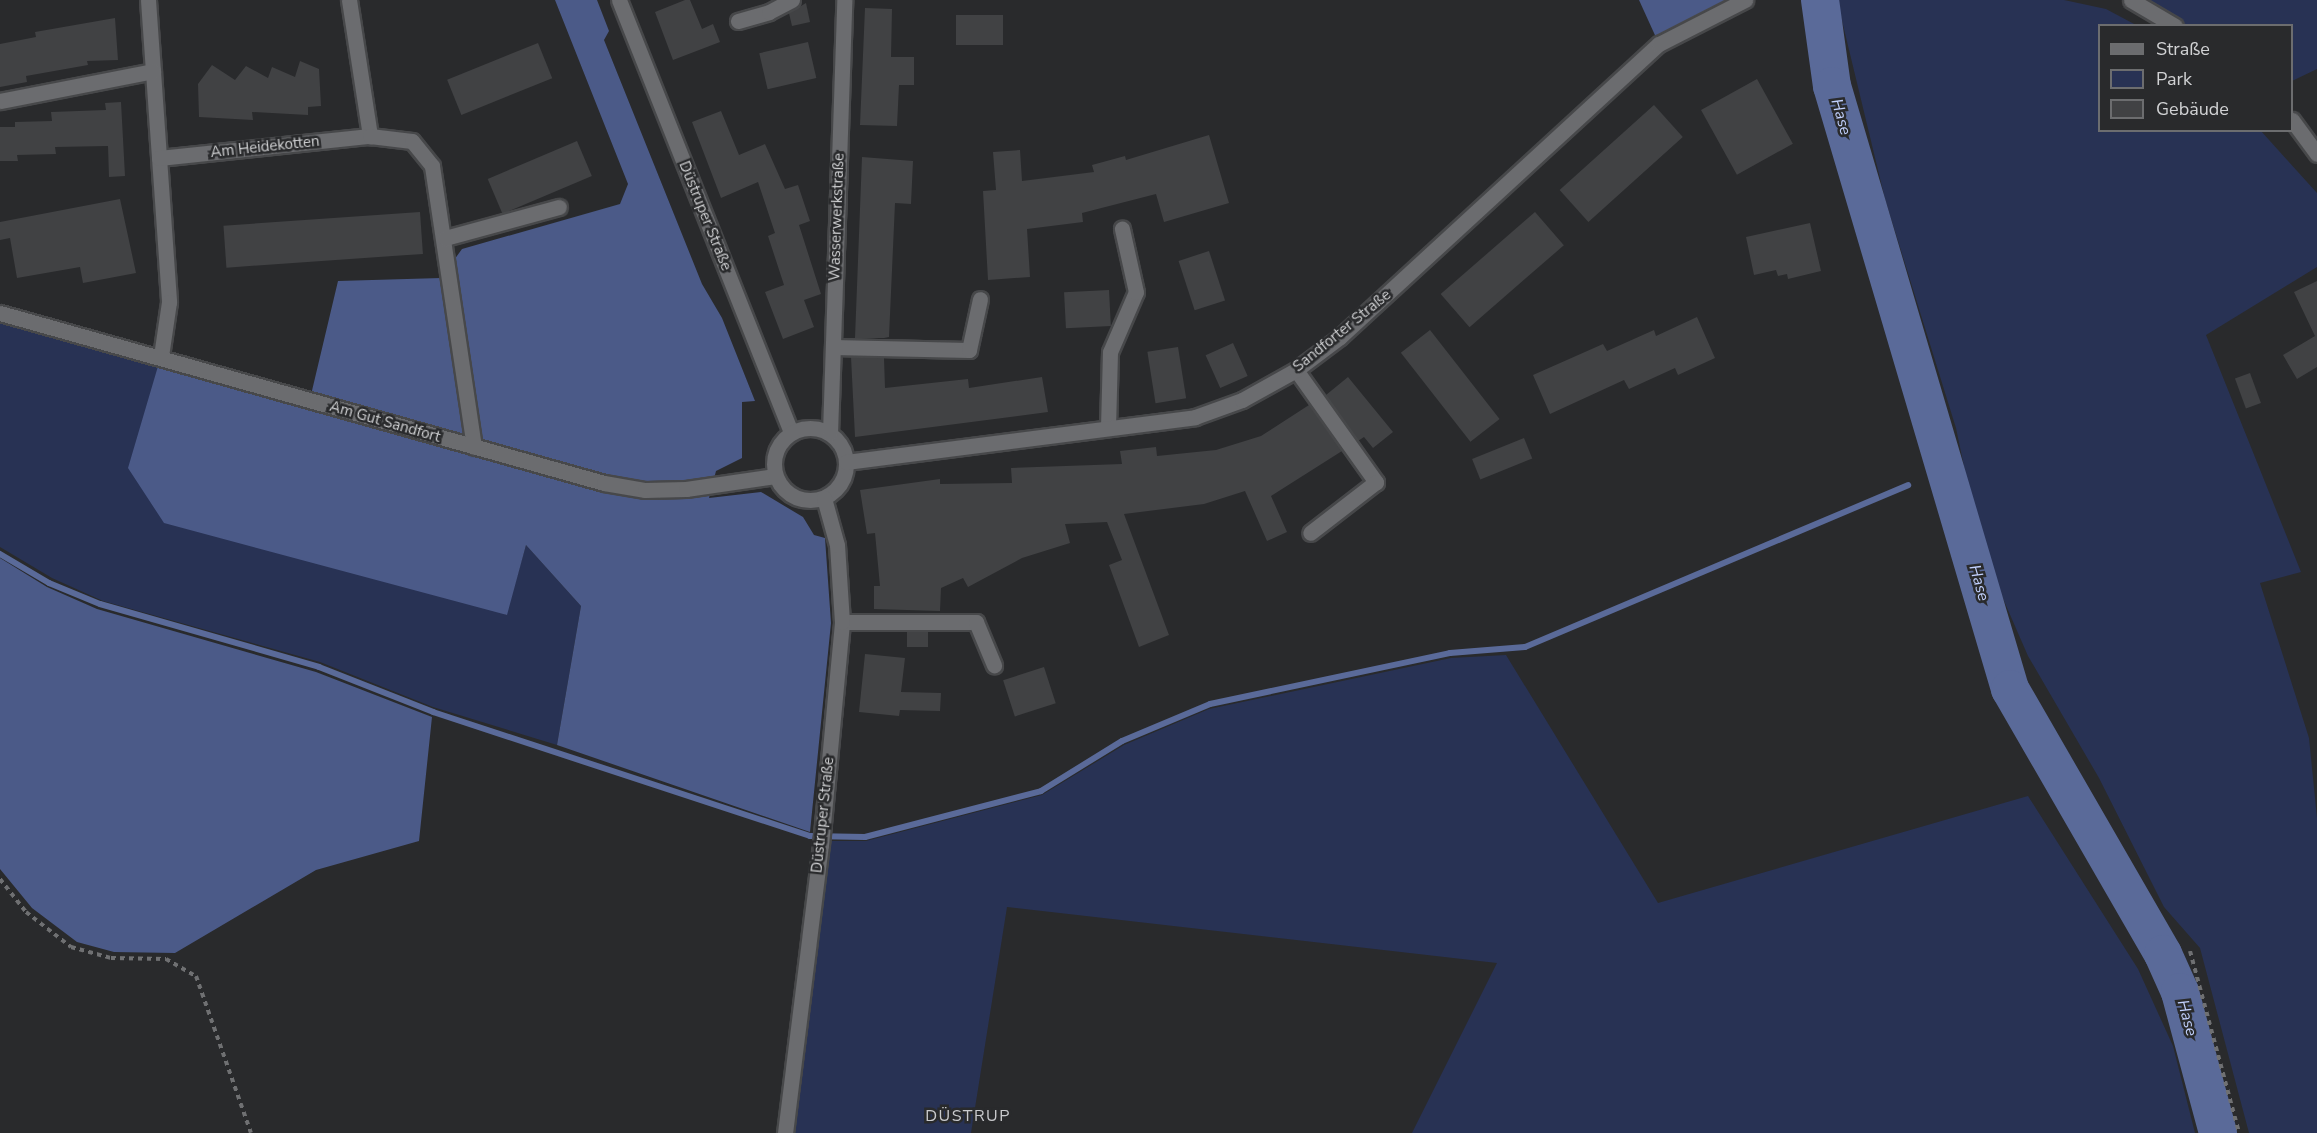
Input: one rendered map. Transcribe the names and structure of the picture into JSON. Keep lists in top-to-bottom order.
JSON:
{
  "streets": {
    "street": [
      "Am Heidekotten",
      "Düstruper Straße",
      "Wasserwerkstraße",
      "Sandforter Straße",
      "Am Gut Sandfort"
    ]
  },
  "crossings": [
    ["Am Heidekotten", "Am Gut Sandfort"],
    ["Düstruper Straße", "Wasserwerkstraße"],
    ["Düstruper Straße", "Sandforter Straße"],
    ["Düstruper Straße", "Am Gut Sandfort"],
    ["Wasserwerkstraße", "Sandforter Straße"],
    ["Wasserwerkstraße", "Am Gut Sandfort"],
    ["Sandforter Straße", "Am Gut Sandfort"]
  ],
  "districts": ["DÜSTRUP"],
  "water": ["Hase"],
  "legend": ["Straße", "Park", "Gebäude"]
}
